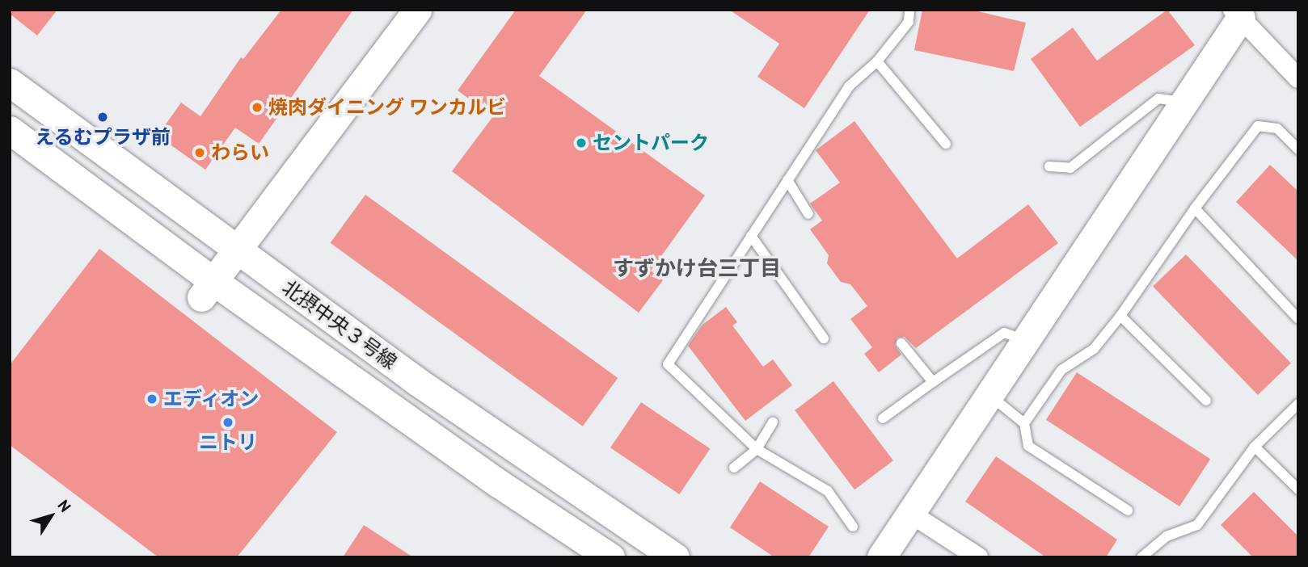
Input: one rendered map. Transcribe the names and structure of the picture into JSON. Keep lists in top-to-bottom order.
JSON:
{
  "streets": {
    "street": ["北摂中央３号線"]
  },
  "districts": ["すずかけ台三丁目"],
  "places": [
    "焼肉ダイニング ワンカルビ",
    "えるむプラザ前",
    "セントパーク",
    "わらい",
    "エディオン",
    "ニトリ"
  ],
  "north": "top right"
}
